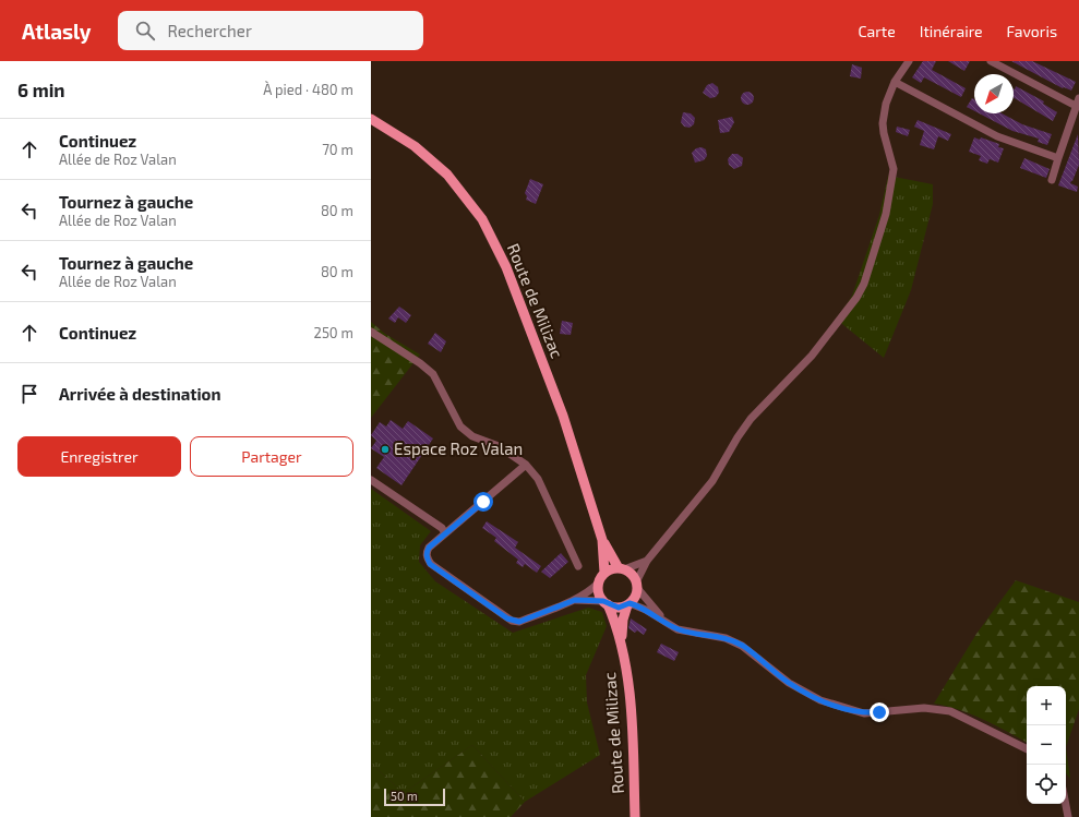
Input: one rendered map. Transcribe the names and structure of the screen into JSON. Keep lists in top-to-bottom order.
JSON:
{
  "streets": {
    "main road": ["Route de Milizac"]
  },
  "places": ["Espace Roz Valan"],
  "scale_bar": "50 m",
  "north": "bottom left",
  "page": {
    "header": "Atlasly",
    "search": "Rechercher",
    "nav": ["Carte", "Itinéraire", "Favoris"],
    "heading": ["6 min", "À pied · 480 m"],
    "list": [
      ["Continuez", "Allée de Roz Valan", "70 m"],
      ["Tournez à gauche", "Allée de Roz Valan", "80 m"],
      ["Tournez à gauche", "Allée de Roz Valan", "80 m"],
      ["Continuez", "250 m"],
      "Arrivée à destination"
    ],
    "buttons": ["Enregistrer", "Partager"],
    "map_buttons": ["+", "−"],
    "scale": "50 m"
  }
}
